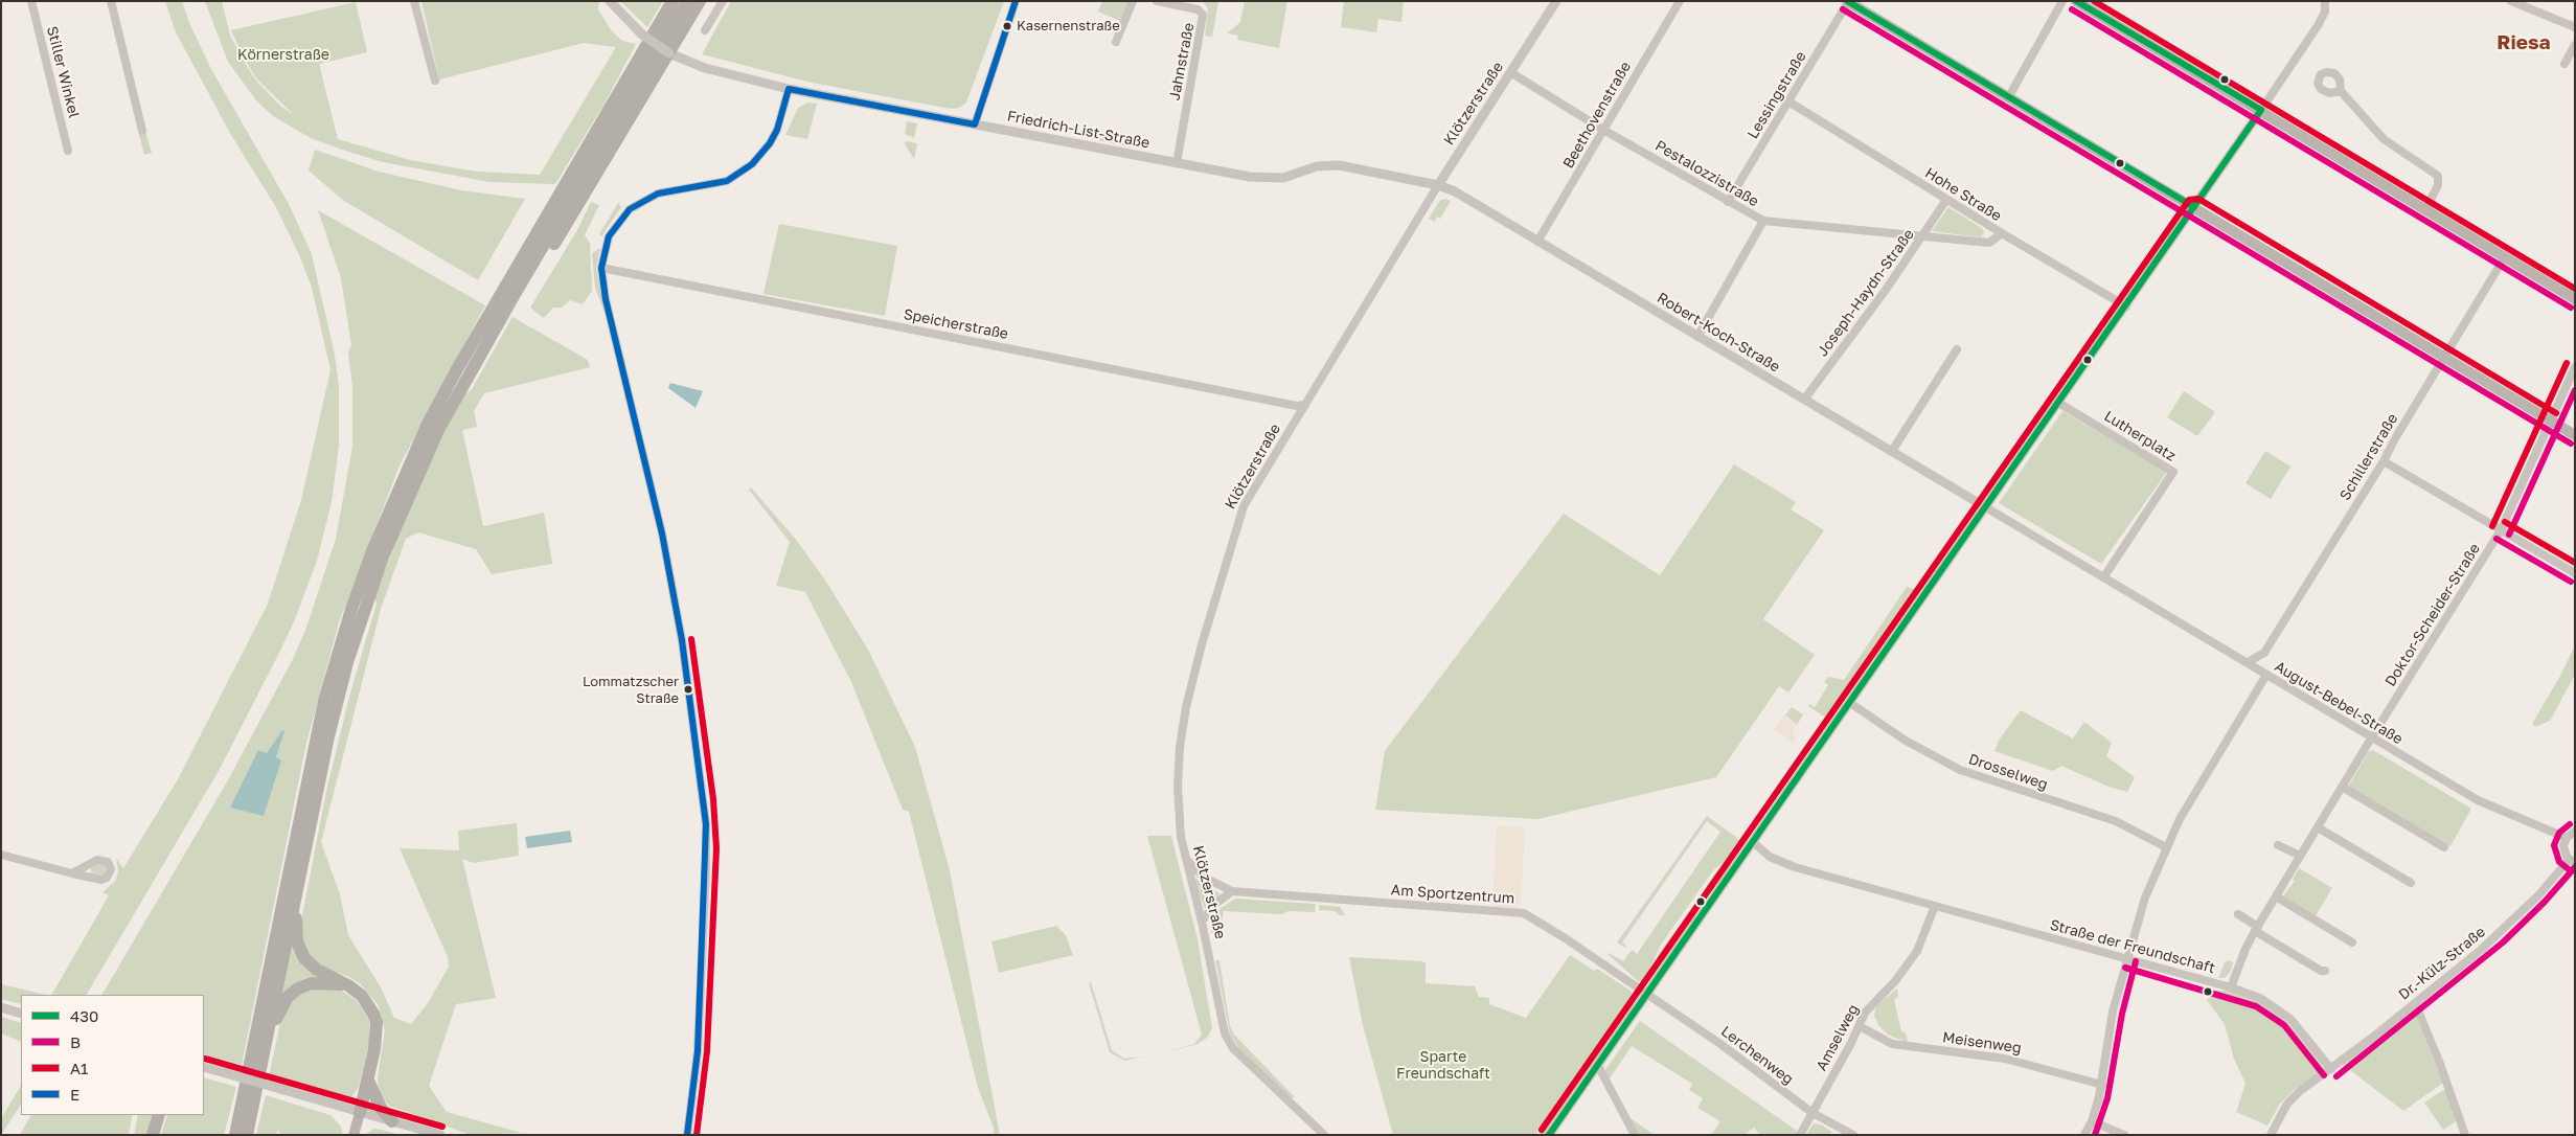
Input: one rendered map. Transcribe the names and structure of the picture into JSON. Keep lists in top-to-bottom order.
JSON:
{
  "streets": {
    "street": [
      "Jahnstraße",
      "Stiller Winkel",
      "Lessingstraße",
      "Klötzerstraße",
      "Beethovenstraße",
      "Friedrich-List-Straße",
      "Pestalozzistraße",
      "Hohe Straße",
      "Joseph-Haydn-Straße",
      "Speicherstraße",
      "Robert-Koch-Straße",
      "Lutherplatz",
      "Schillerstraße",
      "Doktor-Scheider-Straße",
      "August-Bebel-Straße",
      "Drosselweg",
      "Am Sportzentrum",
      "Straße der Freundschaft",
      "Dr.-Külz-Straße",
      "Amselweg",
      "Meisenweg",
      "Lerchenweg"
    ]
  },
  "crossings": [
    ["Jahnstraße", "Friedrich-List-Straße"],
    ["Lessingstraße", "Pestalozzistraße"],
    ["Lessingstraße", "Hohe Straße"],
    ["Klötzerstraße", "Friedrich-List-Straße"],
    ["Klötzerstraße", "Pestalozzistraße"],
    ["Klötzerstraße", "Speicherstraße"],
    ["Klötzerstraße", "Robert-Koch-Straße"],
    ["Klötzerstraße", "Am Sportzentrum"],
    ["Beethovenstraße", "Pestalozzistraße"],
    ["Beethovenstraße", "Robert-Koch-Straße"],
    ["Friedrich-List-Straße", "Robert-Koch-Straße"],
    ["Pestalozzistraße", "Hohe Straße"],
    ["Pestalozzistraße", "Joseph-Haydn-Straße"],
    ["Hohe Straße", "Joseph-Haydn-Straße"],
    ["Joseph-Haydn-Straße", "Robert-Koch-Straße"],
    ["Lutherplatz", "August-Bebel-Straße"],
    ["Schillerstraße", "August-Bebel-Straße"],
    ["Doktor-Scheider-Straße", "August-Bebel-Straße"],
    ["Doktor-Scheider-Straße", "Straße der Freundschaft"],
    ["Am Sportzentrum", "Lerchenweg"],
    ["Straße der Freundschaft", "Dr.-Külz-Straße"],
    ["Straße der Freundschaft", "Amselweg"],
    ["Amselweg", "Meisenweg"],
    ["Amselweg", "Lerchenweg"]
  ],
  "districts": ["Riesa"],
  "parks": ["Körnerstraße", "Sparte Freundschaft"],
  "places": ["Kasernenstraße", "Lommatzscher Straße"],
  "lines": [
    "transit line 430",
    "transit line A1",
    "transit line E",
    "transit line B"
  ],
  "legend": [
    "430",
    "B",
    "A1",
    "E"
  ]
}
